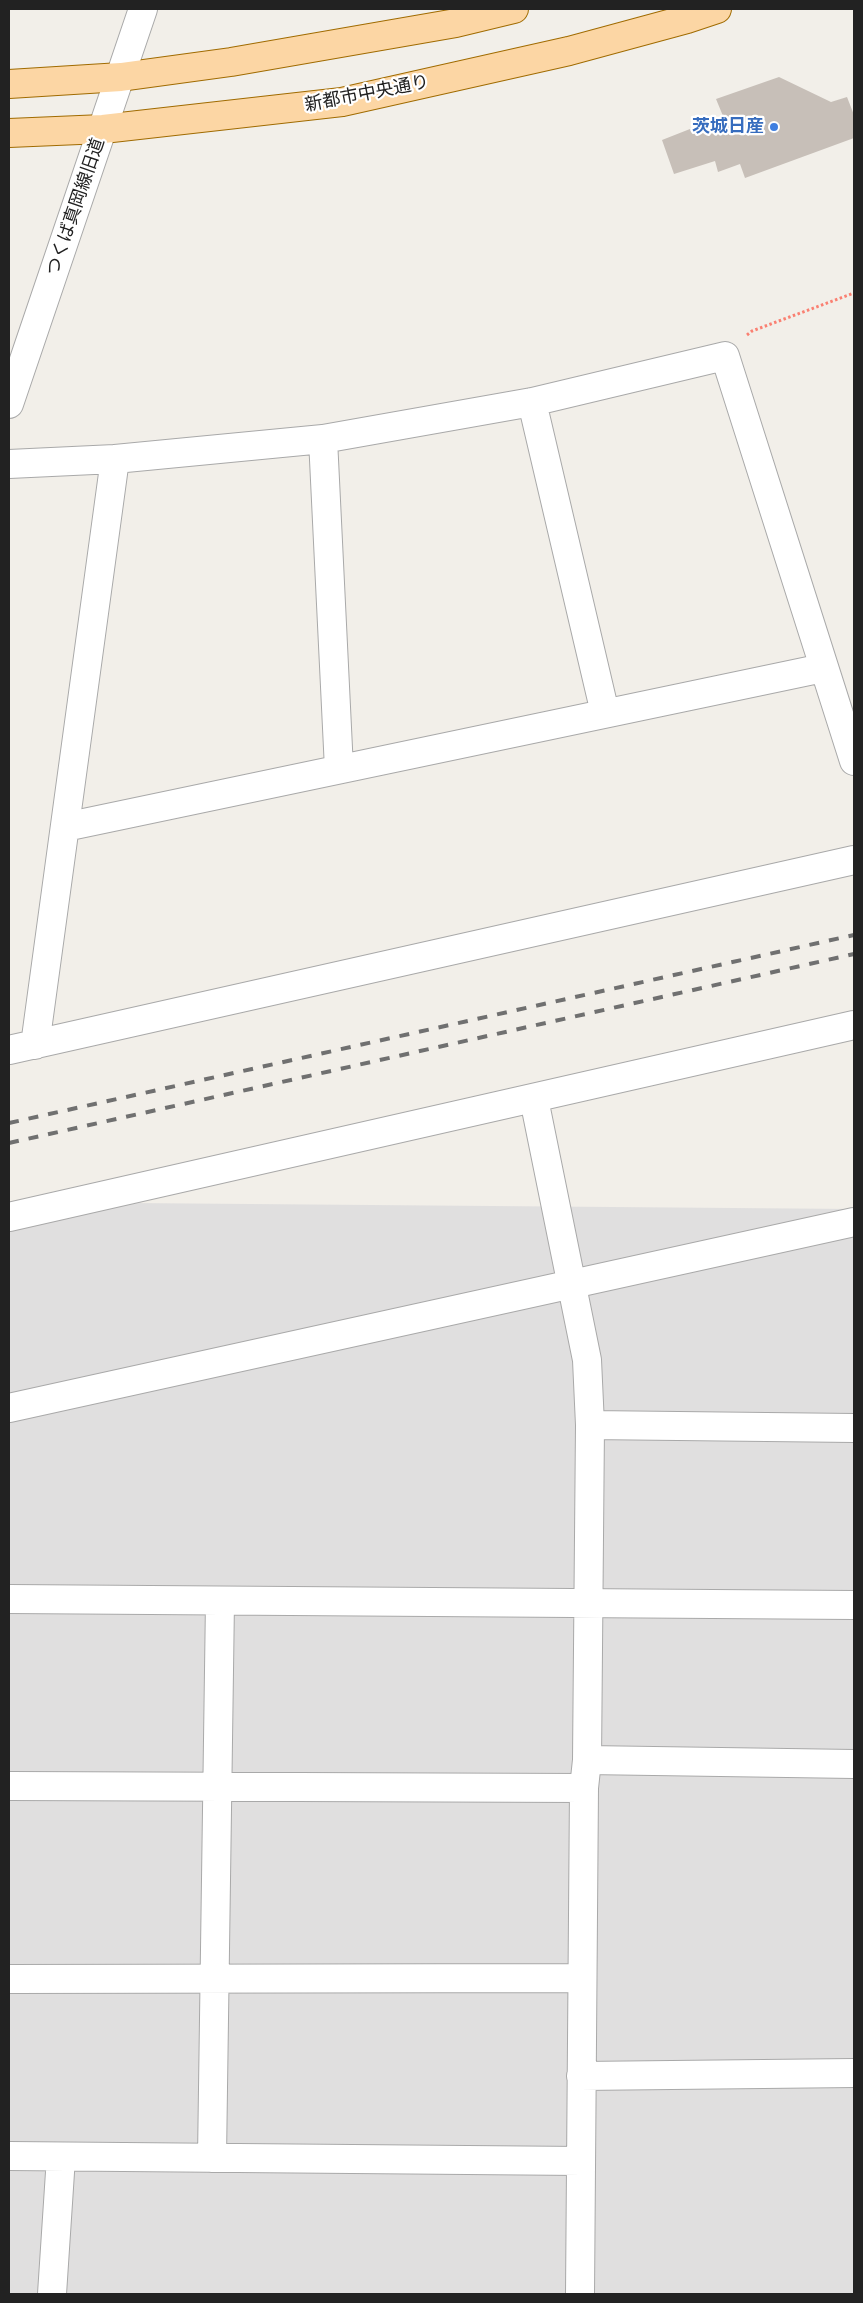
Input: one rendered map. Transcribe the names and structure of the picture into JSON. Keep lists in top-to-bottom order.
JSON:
{
  "streets": {
    "main road": ["新都市中央通り"],
    "street": ["つくば真岡線旧道"]
  },
  "crossings": [
    ["新都市中央通り", "つくば真岡線旧道"]
  ],
  "places": ["茨城日産"]
}
